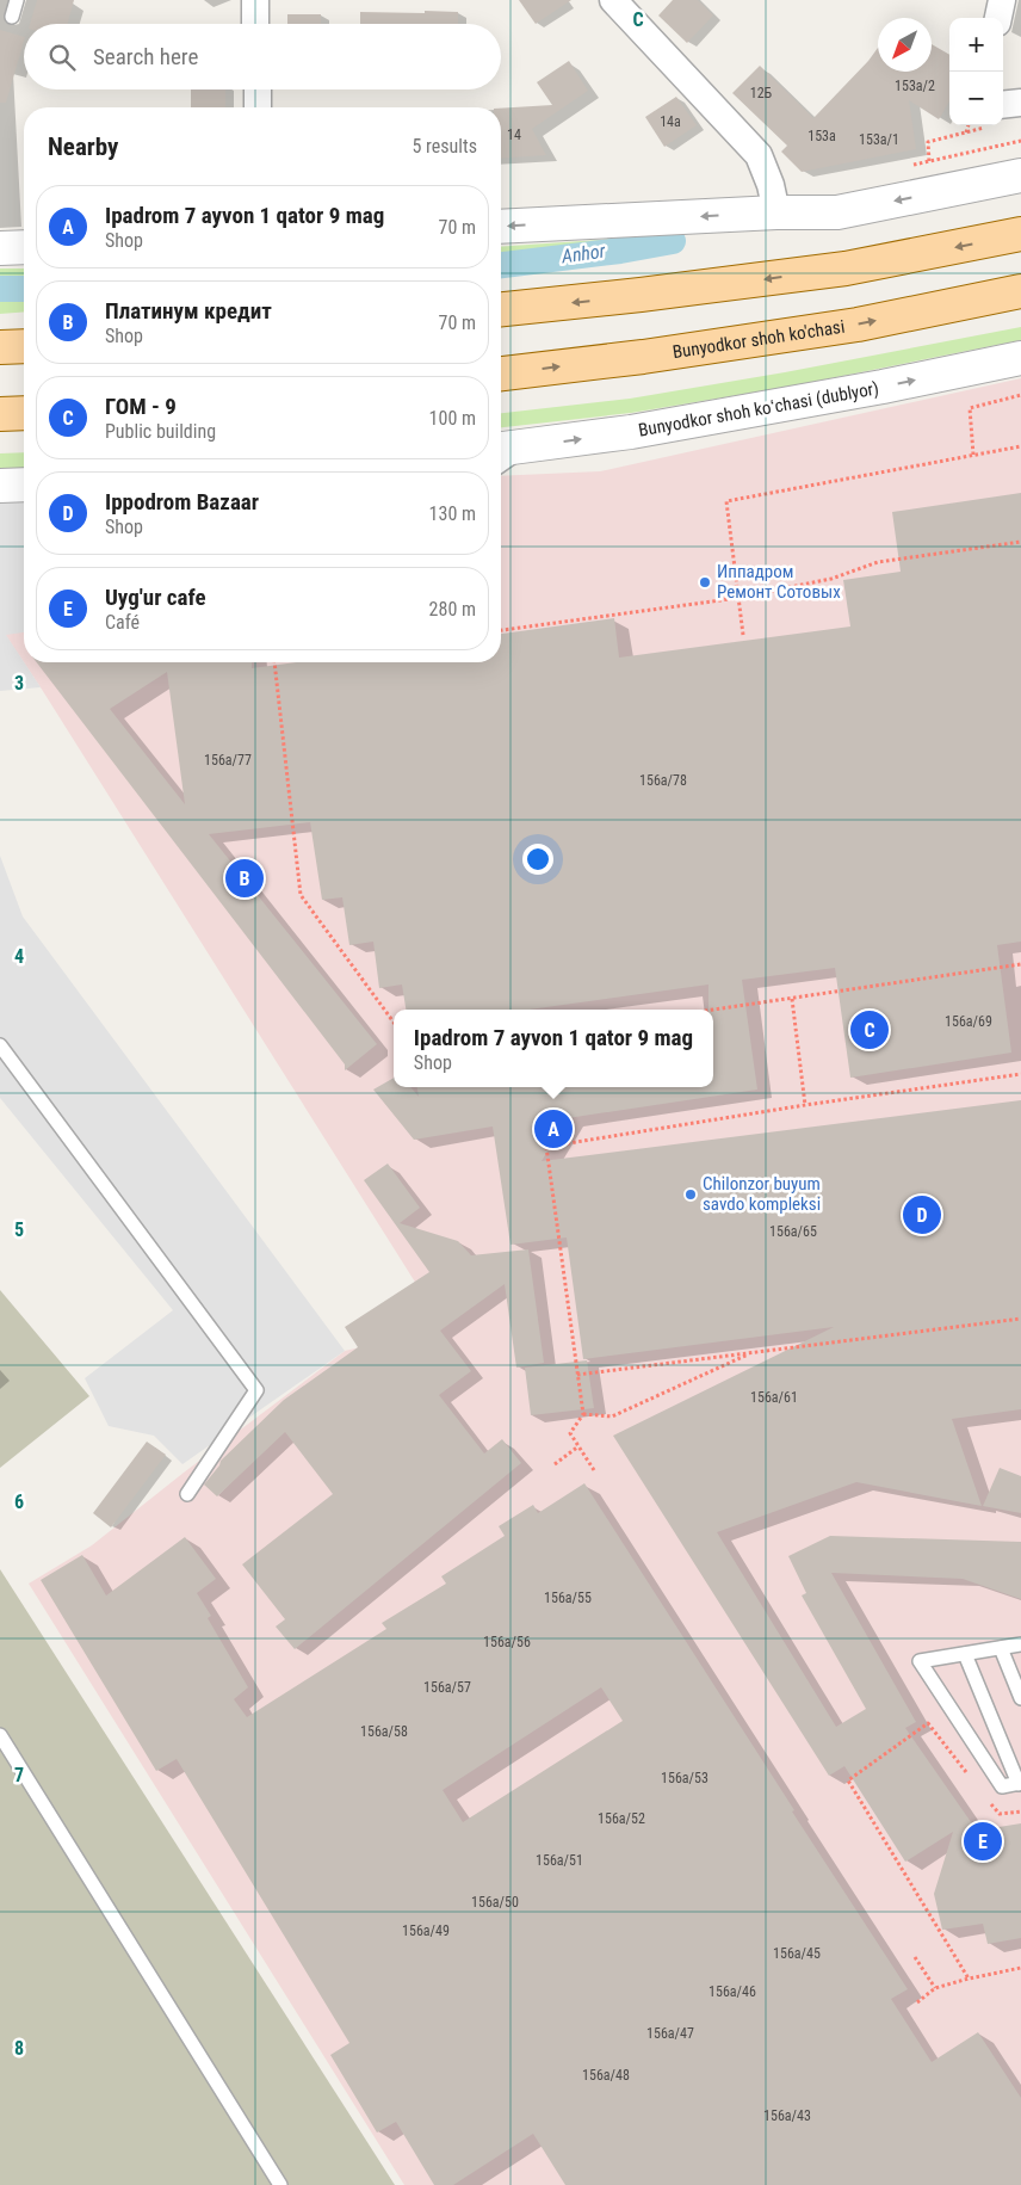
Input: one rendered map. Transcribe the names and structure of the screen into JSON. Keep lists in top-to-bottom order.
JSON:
{
  "streets": {
    "main road": ["Bunyodkor shoh ko'chasi"],
    "street": ["Bunyodkor shoh koʻchasi (dublyor)"]
  },
  "water": ["Anhor"],
  "places": ["Иппадром Ремонт Сотовых", "Chilonzor buyum savdo kompleksi"],
  "house_numbers": [
    "153a/2",
    "12Б",
    "14a",
    "14",
    "153a",
    "153a/1",
    "156a/77",
    "156a/78",
    "156a/69",
    "156a/65",
    "156a/61",
    "156a/55",
    "156a/56",
    "156a/57",
    "156a/58",
    "156a/53",
    "156a/52",
    "156a/51",
    "156a/50",
    "156a/49",
    "156a/45",
    "156a/46",
    "156a/47",
    "156a/48",
    "156a/43"
  ],
  "north": "bottom left",
  "page": {
    "map_buttons": ["+", "−"],
    "search": "Search here",
    "heading": ["Nearby", "5 results"],
    "list": [
      {
        "mark": "A",
        "name": "Ipadrom 7 ayvon 1 qator 9 mag",
        "note": "Shop",
        "value": "70 m"
      },
      {
        "mark": "B",
        "name": "Платинум кредит",
        "note": "Shop",
        "value": "70 m"
      },
      {
        "mark": "C",
        "name": "ГОМ - 9",
        "note": "Public building",
        "value": "100 m"
      },
      {
        "mark": "D",
        "name": "Ippodrom Bazaar",
        "note": "Shop",
        "value": "130 m"
      },
      {
        "mark": "E",
        "name": "Uyg'ur cafe",
        "note": "Café",
        "value": "280 m"
      }
    ],
    "pins": [
      "B",
      "C",
      "A",
      "D",
      "E"
    ],
    "popup": ["Ipadrom 7 ayvon 1 qator 9 mag", "Shop"]
  },
  "grid": {
    "columns": ["C"],
    "rows": [
      "3",
      "4",
      "5",
      "6",
      "7",
      "8"
    ]
  }
}
